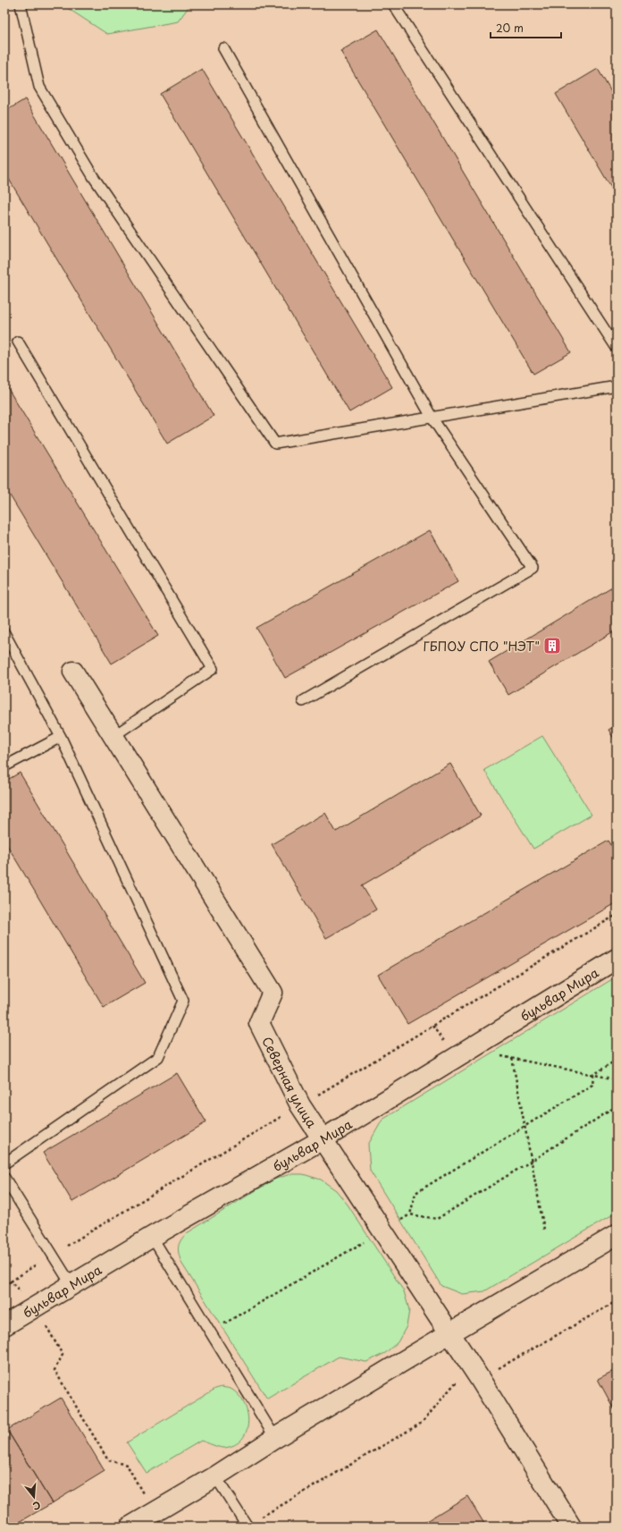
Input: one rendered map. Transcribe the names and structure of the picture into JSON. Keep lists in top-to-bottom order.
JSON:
{
  "streets": {
    "street": ["бульвар Мира", "Северная улица"]
  },
  "crossings": [
    ["бульвар Мира", "Северная улица"]
  ],
  "places": {
    "building": ["ГБПОУ СПО \"НЭТ\""]
  },
  "scale_bar": "20 m",
  "north": "bottom"
}
